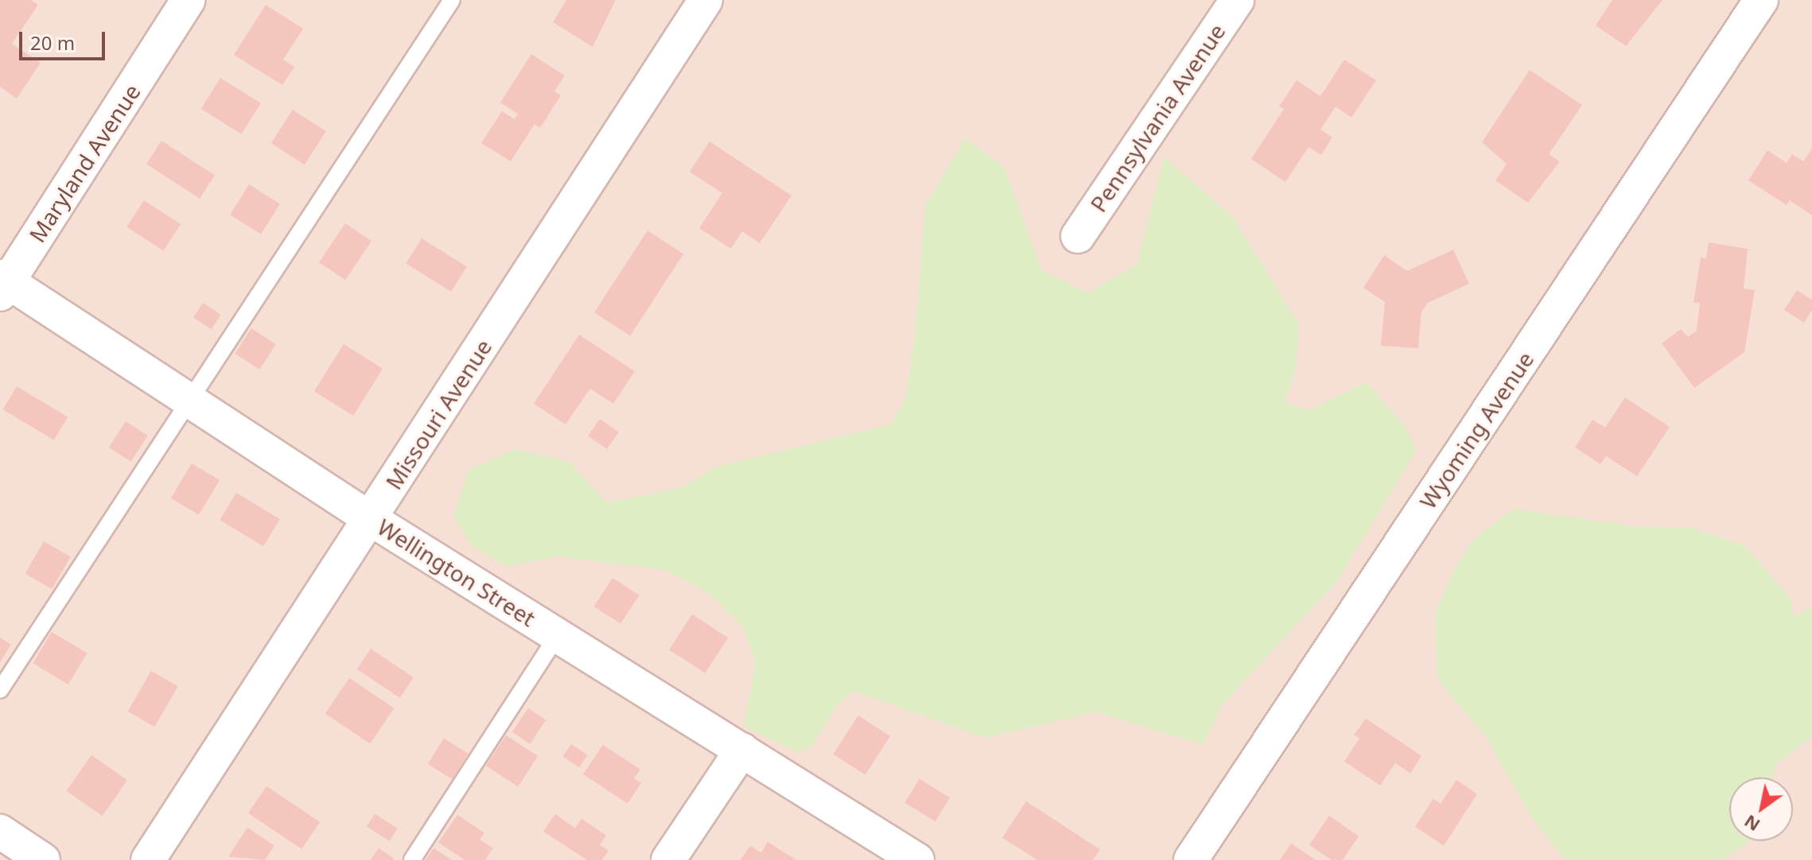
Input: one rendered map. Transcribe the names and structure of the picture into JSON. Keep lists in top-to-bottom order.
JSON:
{
  "streets": {
    "street": [
      "Pennsylvania Avenue",
      "Maryland Avenue",
      "Missouri Avenue",
      "Wyoming Avenue",
      "Wellington Street"
    ]
  },
  "crossings": [
    ["Maryland Avenue", "Wellington Street"],
    ["Missouri Avenue", "Wellington Street"]
  ],
  "scale_bar": "20 m",
  "north": "bottom left"
}
